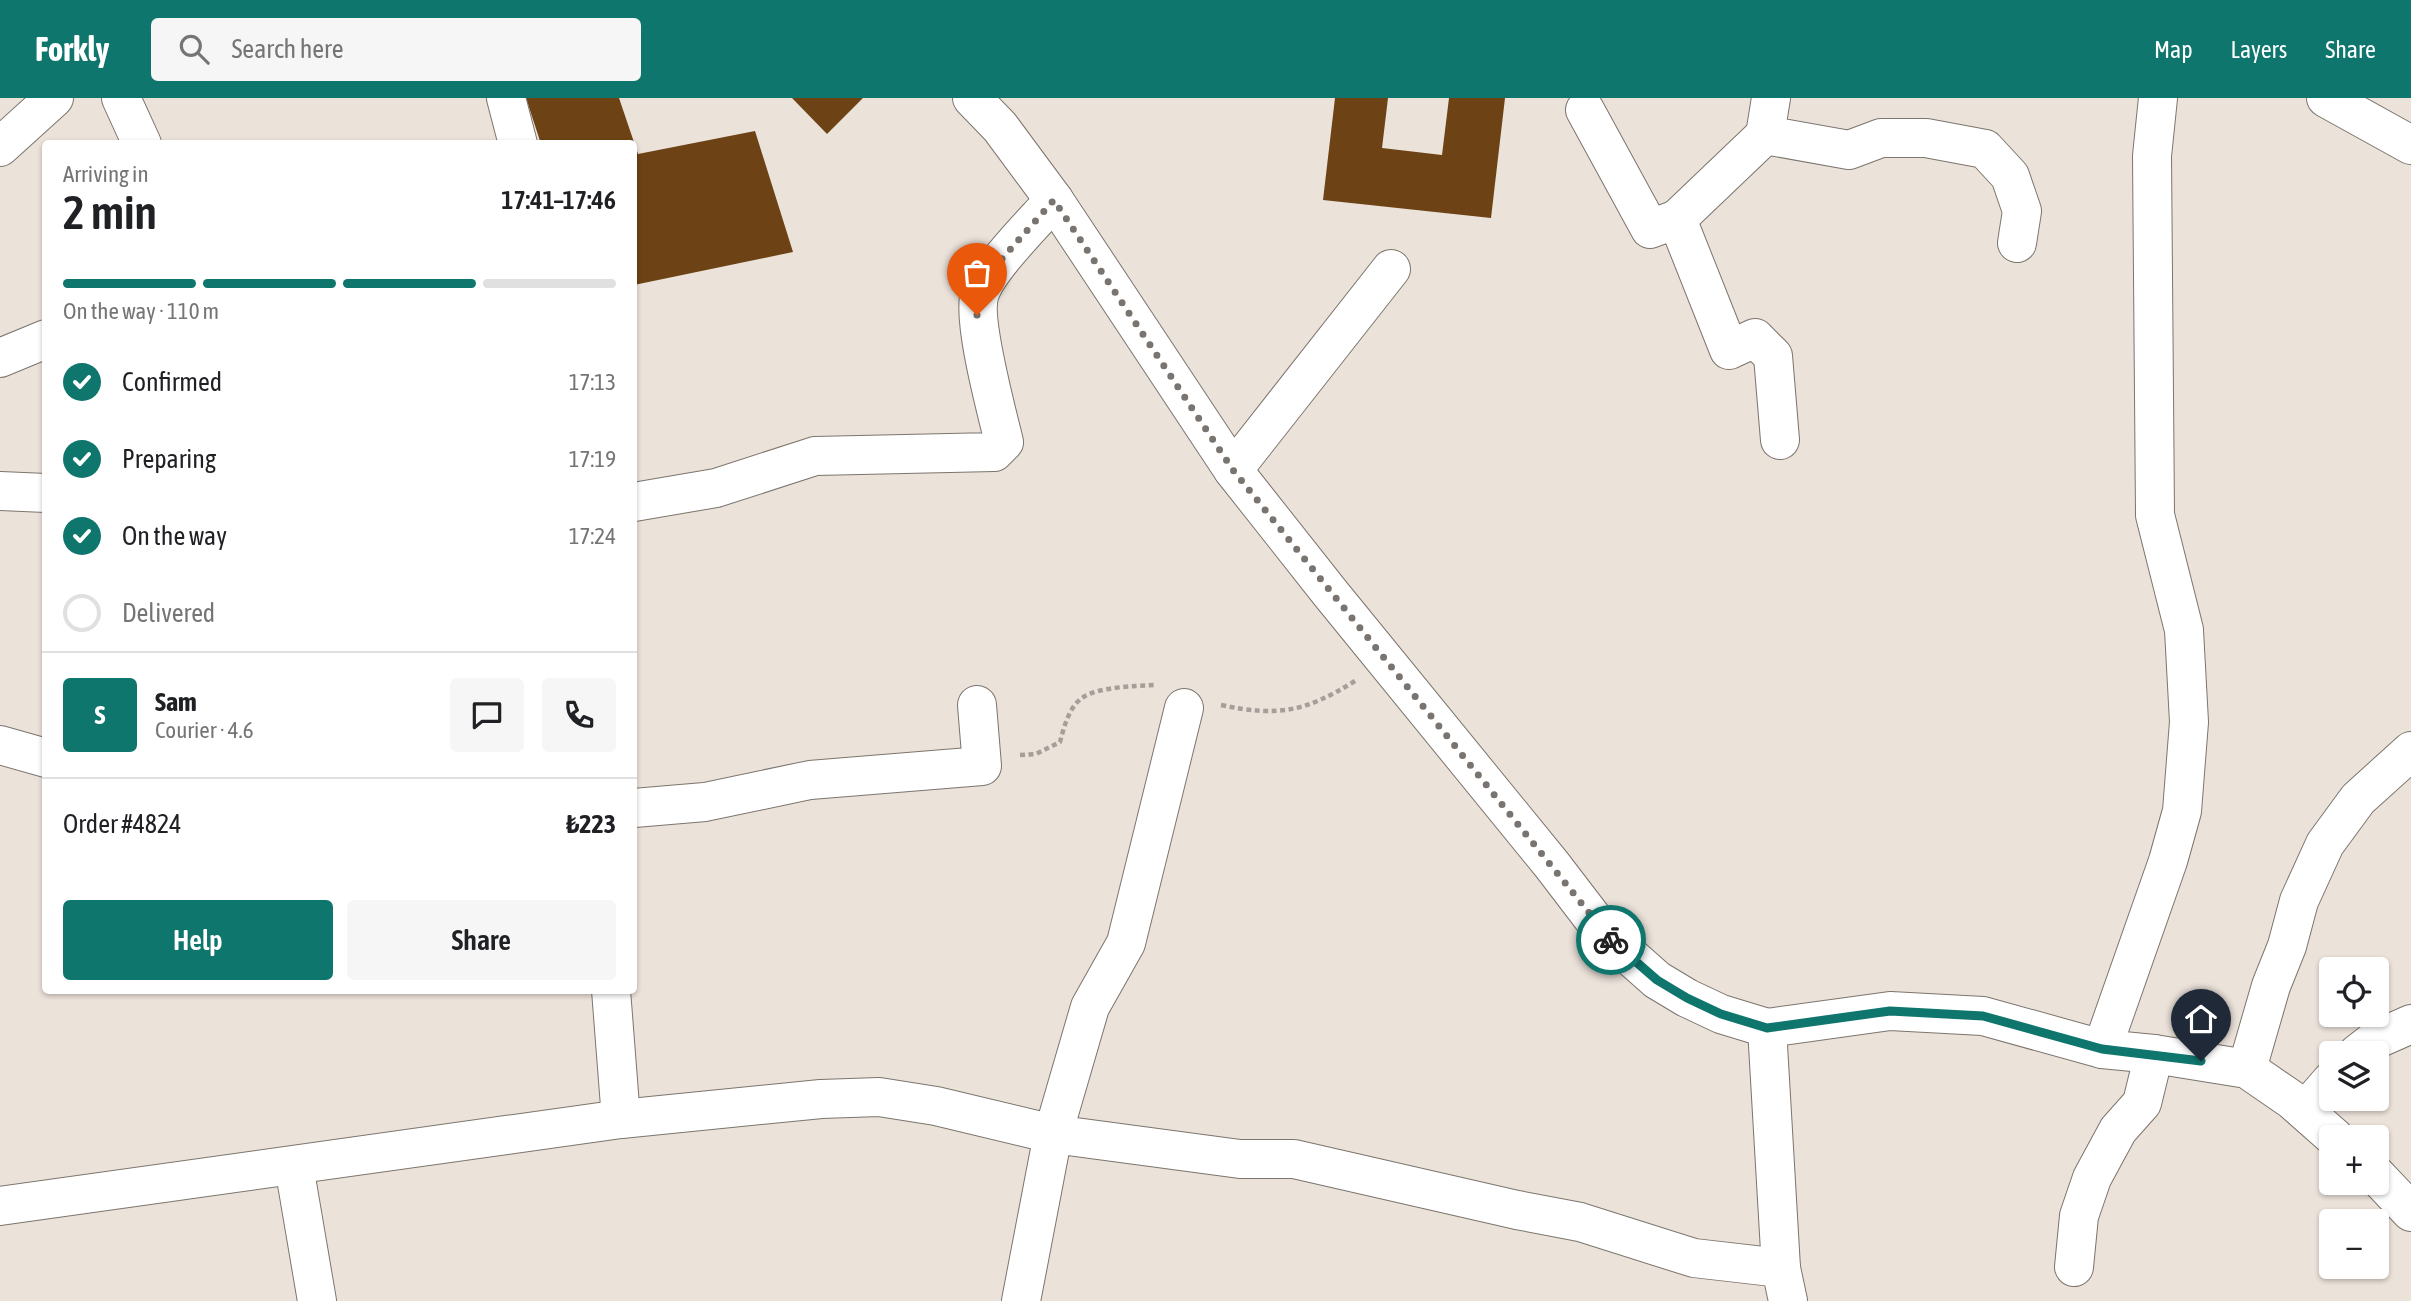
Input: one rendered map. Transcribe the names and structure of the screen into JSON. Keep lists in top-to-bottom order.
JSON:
{
  "page": {
    "header": "Forkly",
    "search": "Search here",
    "nav": ["Map", "Layers", "Share"],
    "heading": ["2 min", "Arriving in", "17:41–17:46"],
    "panel": [
      "Sam",
      "Courier · 4.6",
      "Order #4824",
      "₺223"
    ],
    "bar": "On the way · 110 m",
    "list": [
      ["Confirmed", "17:13"],
      ["Preparing", "17:19"],
      ["On the way", "17:24"],
      "Delivered"
    ],
    "round": "S",
    "buttons": ["Help", "Share"],
    "map_buttons": ["+", "−"]
  }
}
